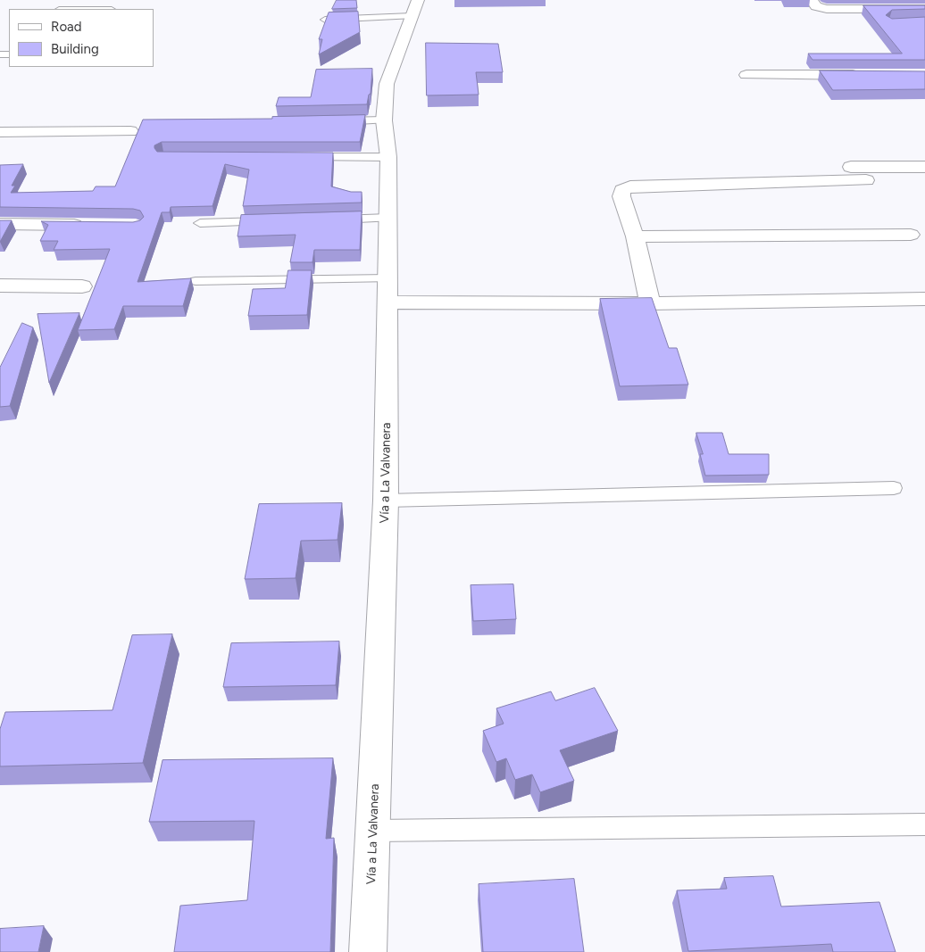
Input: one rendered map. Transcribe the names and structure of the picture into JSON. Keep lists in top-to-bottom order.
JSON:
{
  "streets": {
    "street": ["Vía a La Valvanera"]
  },
  "legend": ["Road", "Building"]
}
